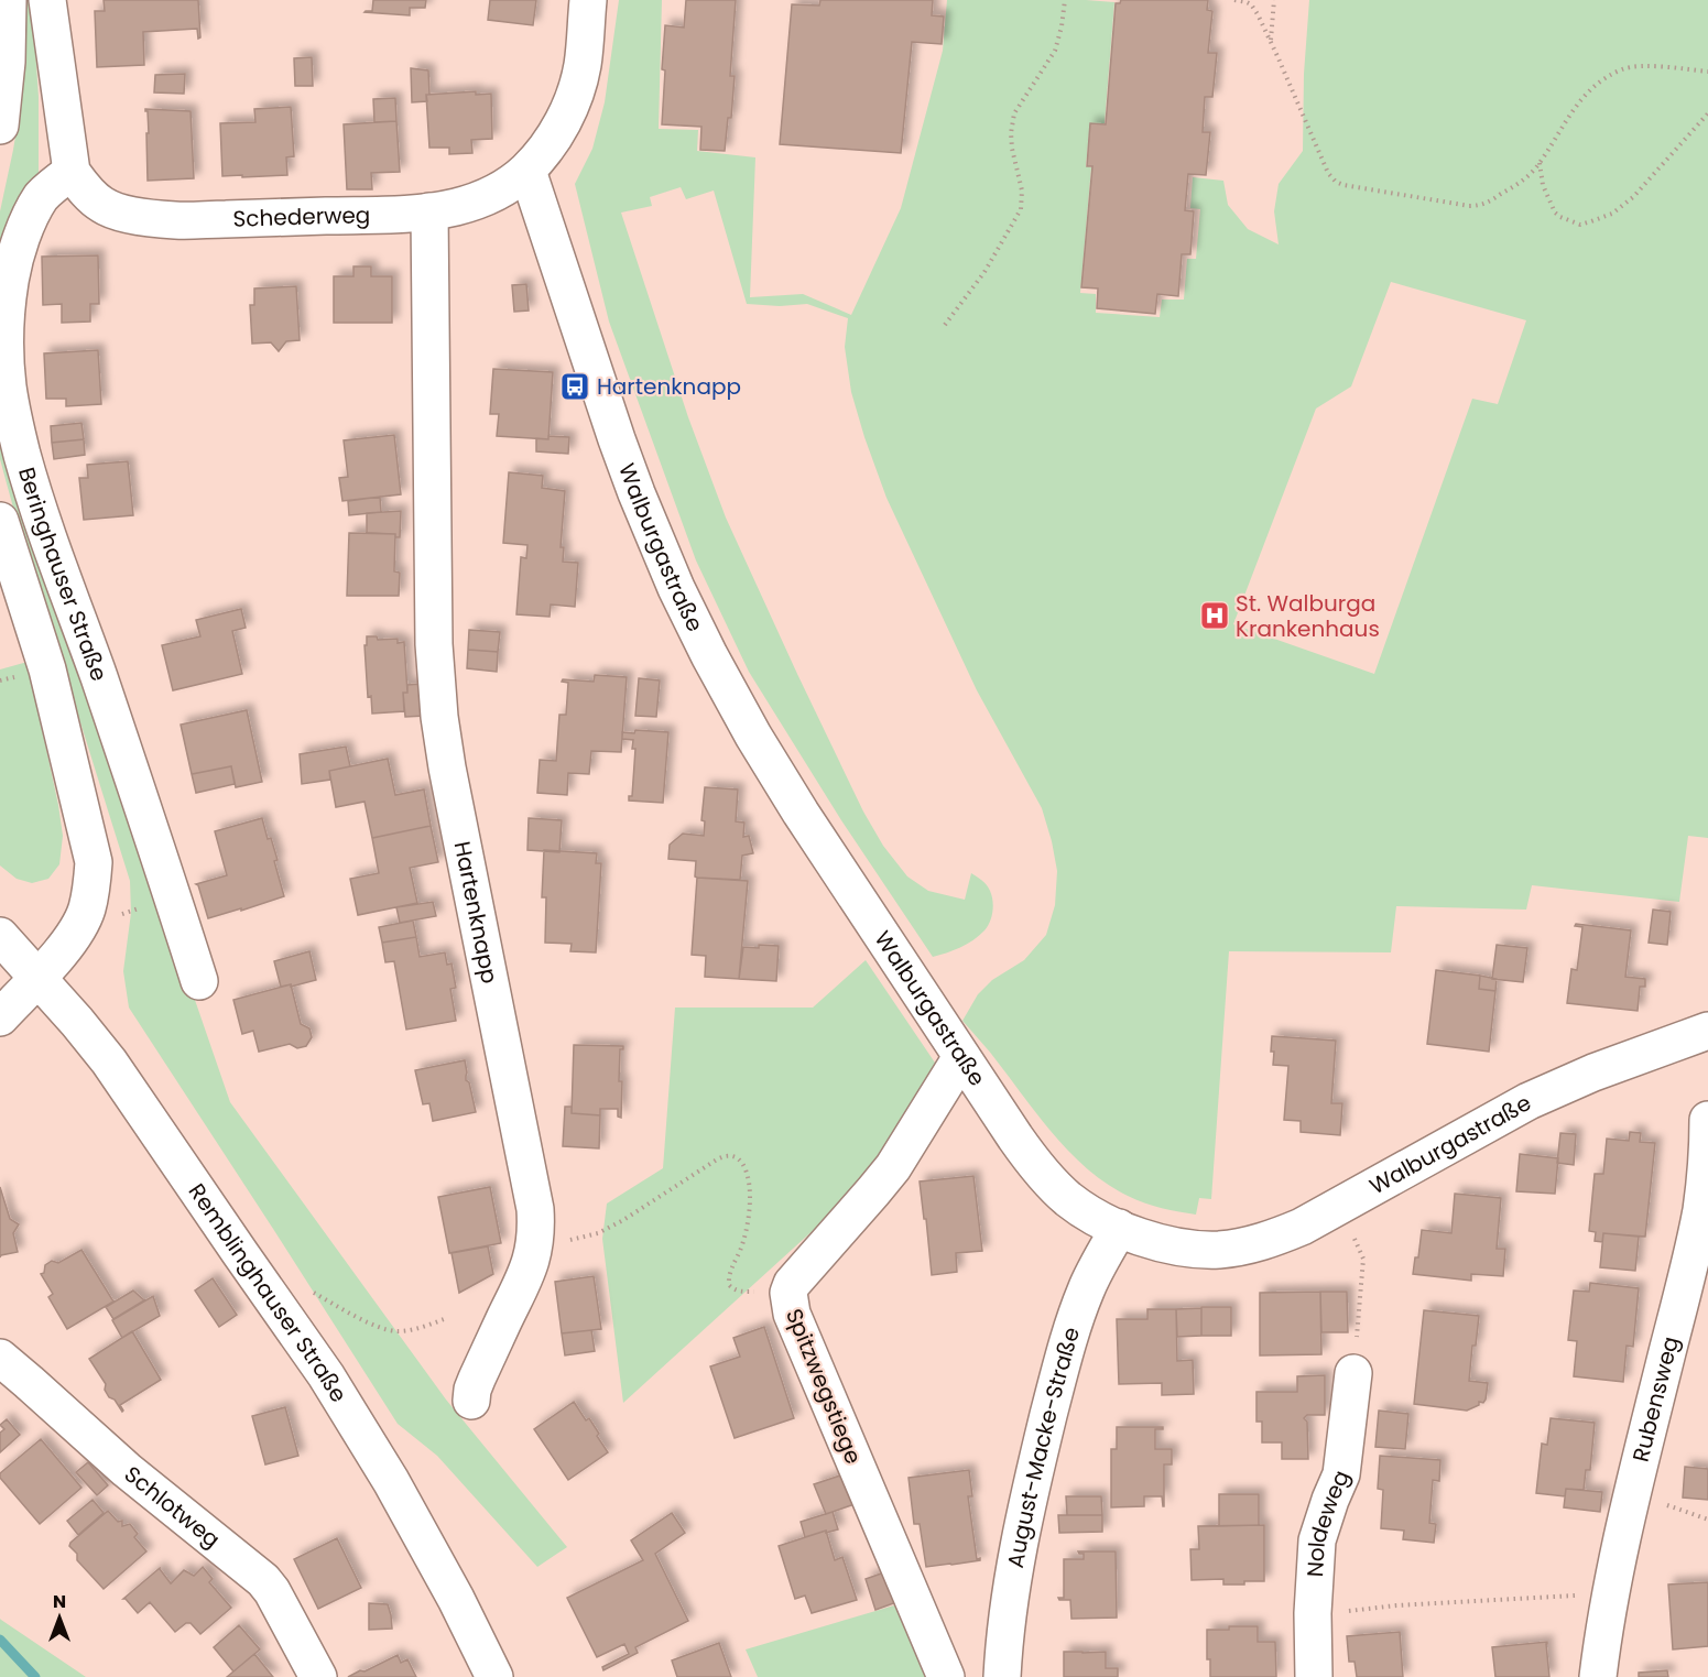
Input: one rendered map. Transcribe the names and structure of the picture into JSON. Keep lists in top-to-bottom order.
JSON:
{
  "streets": {
    "street": [
      "Schederweg",
      "Walburgastraße",
      "Beringhauser Straße",
      "Hartenknapp",
      "Remblinghauser Straße",
      "Spitzwegstiege",
      "Rubensweg",
      "August-Macke-Straße",
      "Schlotweg",
      "Noldeweg"
    ]
  },
  "crossings": [
    ["Schederweg", "Walburgastraße"],
    ["Schederweg", "Beringhauser Straße"],
    ["Schederweg", "Hartenknapp"],
    ["Walburgastraße", "Spitzwegstiege"],
    ["Walburgastraße", "August-Macke-Straße"],
    ["Beringhauser Straße", "Remblinghauser Straße"]
  ],
  "places": {
    "bus stop": ["Hartenknapp"],
    "hospital": ["St. Walburga Krankenhaus"]
  },
  "north": "top"
}
